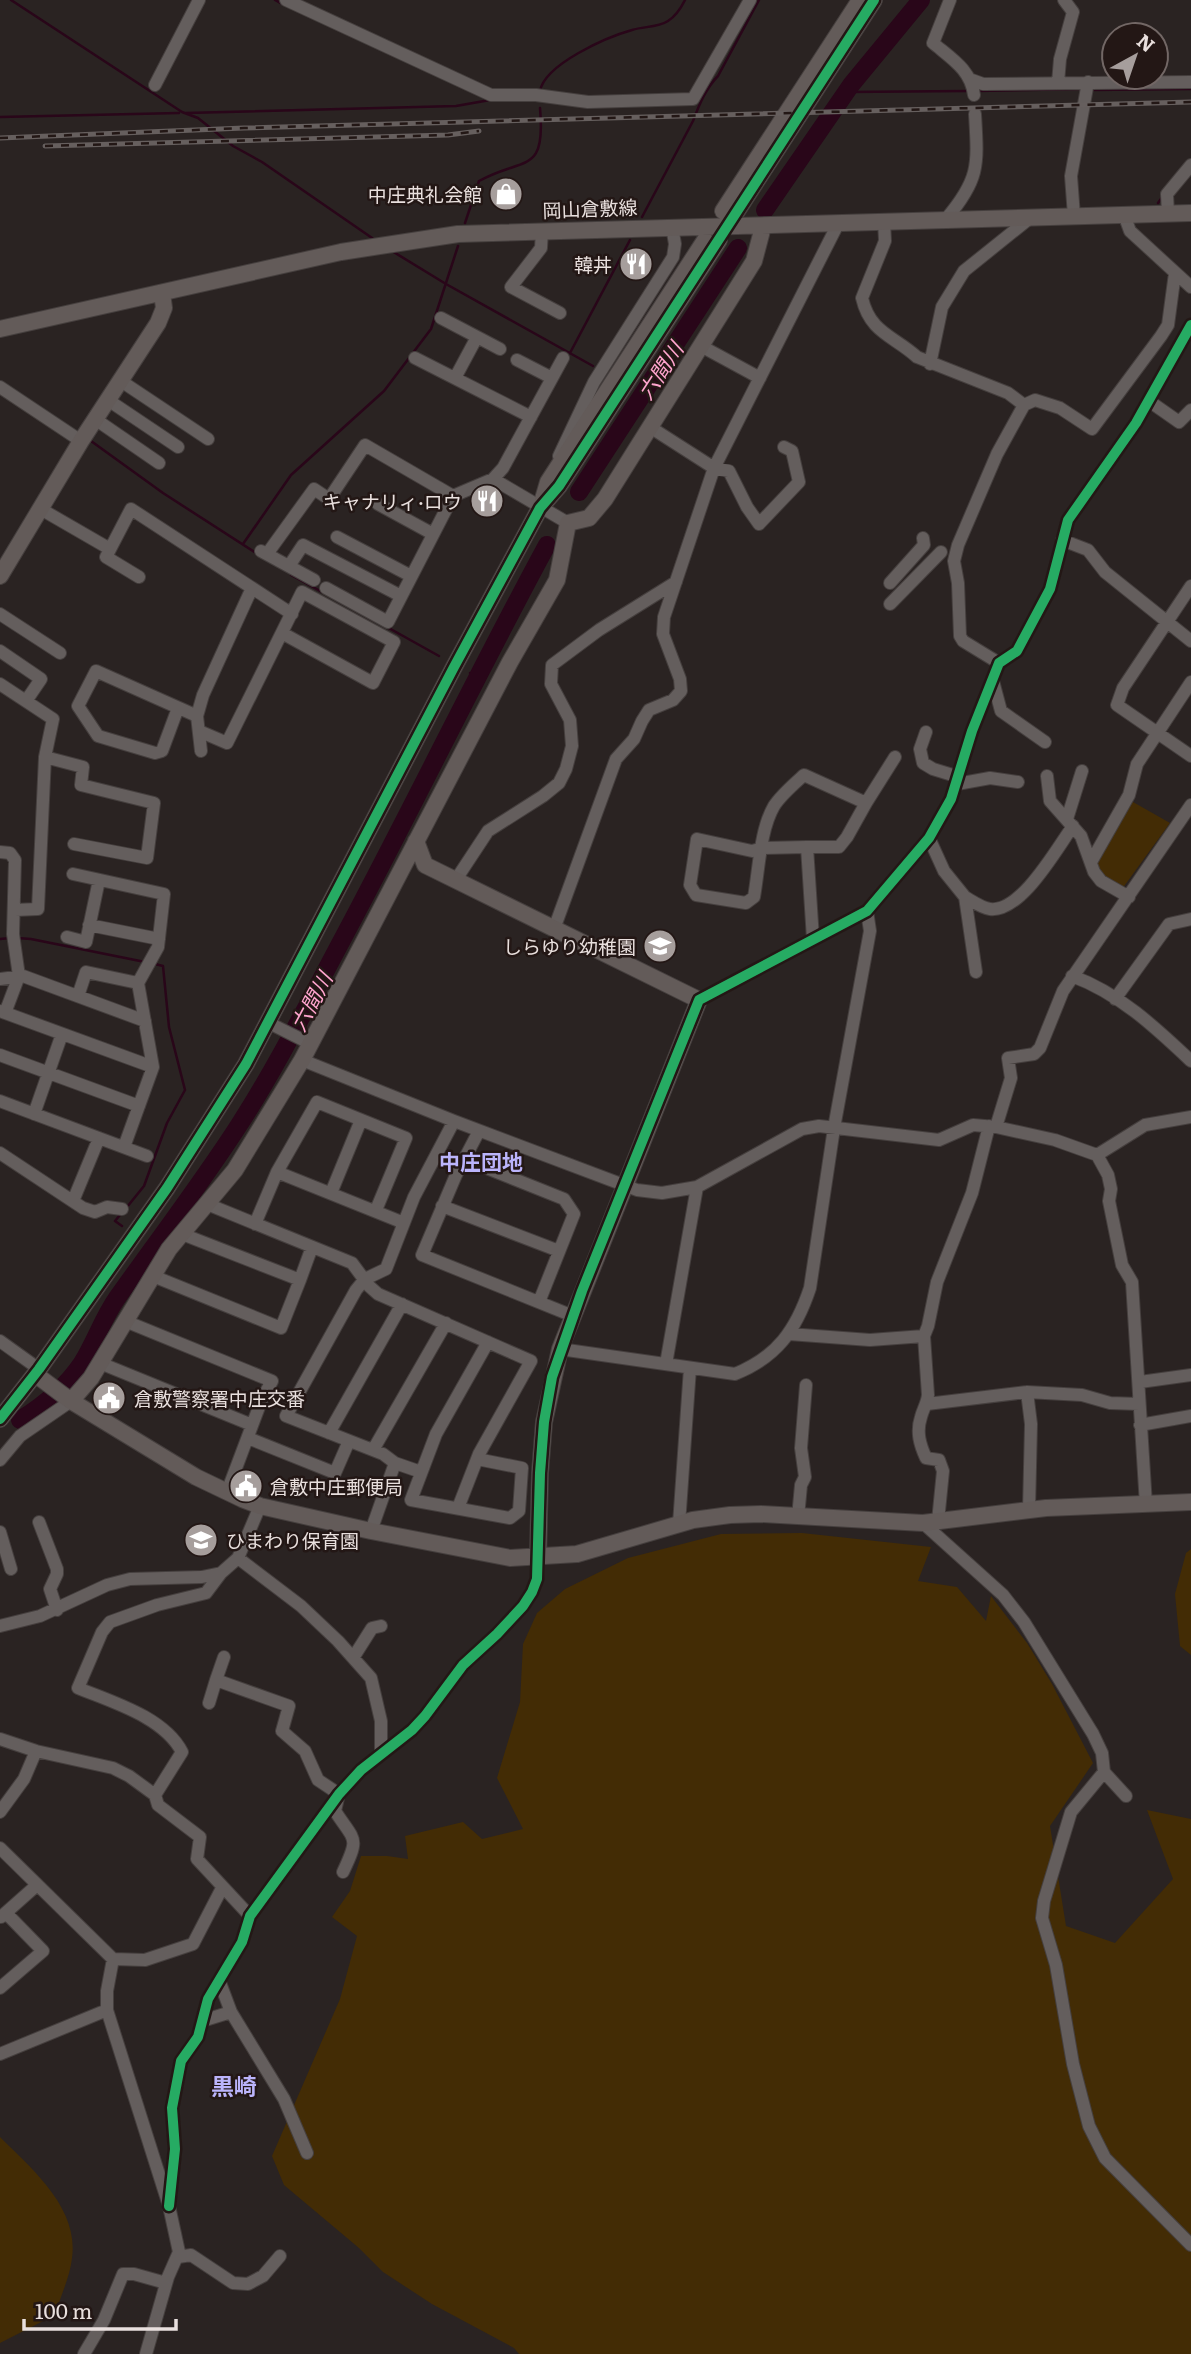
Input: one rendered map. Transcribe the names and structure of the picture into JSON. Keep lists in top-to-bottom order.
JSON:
{
  "streets": {
    "street": ["岡山倉敷線"]
  },
  "districts": ["中庄団地", "黒崎"],
  "water": ["六間川"],
  "places": {
    "shop": ["中庄典礼会館"],
    "restaurant": ["韓丼", "キャナリィ·ロウ"],
    "school or university": ["しらゆり幼稚園", "ひまわり保育園"],
    "public building": ["倉敷警察署中庄交番", "倉敷中庄郵便局"]
  },
  "scale_bar": "100 m",
  "north": "top right"
}
